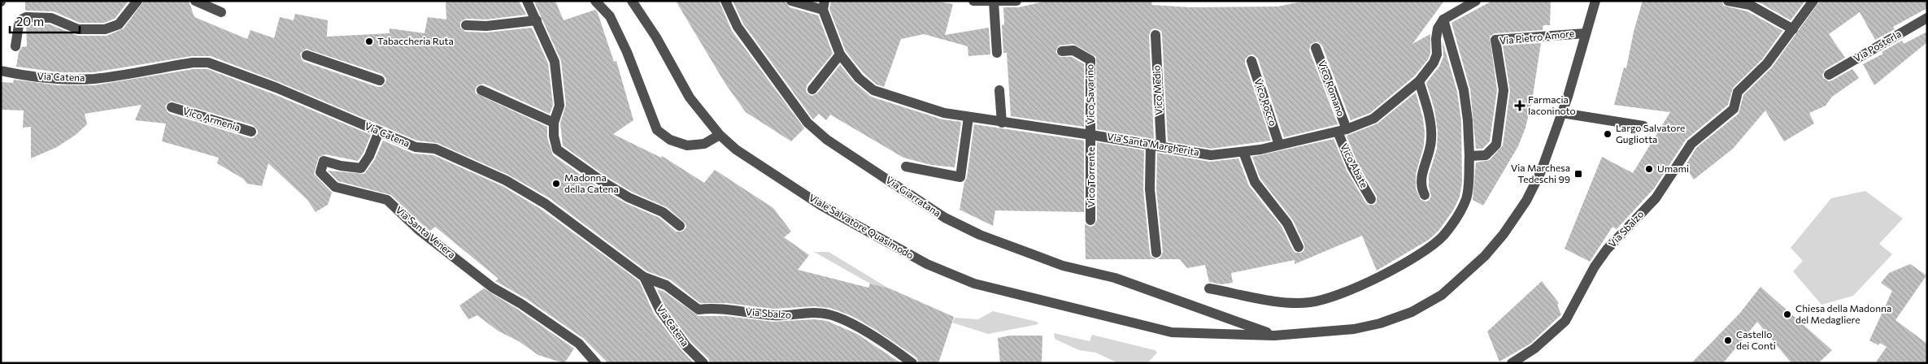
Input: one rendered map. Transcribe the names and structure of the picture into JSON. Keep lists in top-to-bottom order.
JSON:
{
  "streets": {
    "street": [
      "Via Pietro Amore",
      "Via Posterla",
      "Via Catena",
      "Vico Romano",
      "Vico Medio",
      "Vico Savarino",
      "Vico Rocco",
      "Vico Armenia",
      "Via Santa Margherita",
      "Vico Abate",
      "Vico Torrente",
      "Via Giarratana",
      "Viale Salvatore Quasimodo",
      "Via Sbalzo",
      "Via Santa Venera"
    ]
  },
  "crossings": [
    ["Via Pietro Amore", "Viale Salvatore Quasimodo"],
    ["Via Catena", "Via Sbalzo"],
    ["Via Catena", "Via Santa Venera"],
    ["Vico Romano", "Via Santa Margherita"],
    ["Vico Romano", "Vico Abate"],
    ["Vico Medio", "Via Santa Margherita"],
    ["Vico Savarino", "Via Santa Margherita"],
    ["Vico Savarino", "Vico Torrente"],
    ["Vico Rocco", "Via Santa Margherita"],
    ["Via Santa Margherita", "Vico Abate"],
    ["Via Santa Margherita", "Vico Torrente"],
    ["Via Giarratana", "Viale Salvatore Quasimodo"]
  ],
  "places": {
    "other": [
      "Tabaccheria Ruta",
      "Largo Salvatore Gugliotta",
      "Umami",
      "Madonna della Catena",
      "Chiesa della Madonna del Medagliere",
      "Castello dei Conti"
    ],
    "health": ["Farmacia Iaconinoto"],
    "transit": ["Via Marchesa Tedeschi 99"]
  },
  "scale_bar": "20 m"
}
